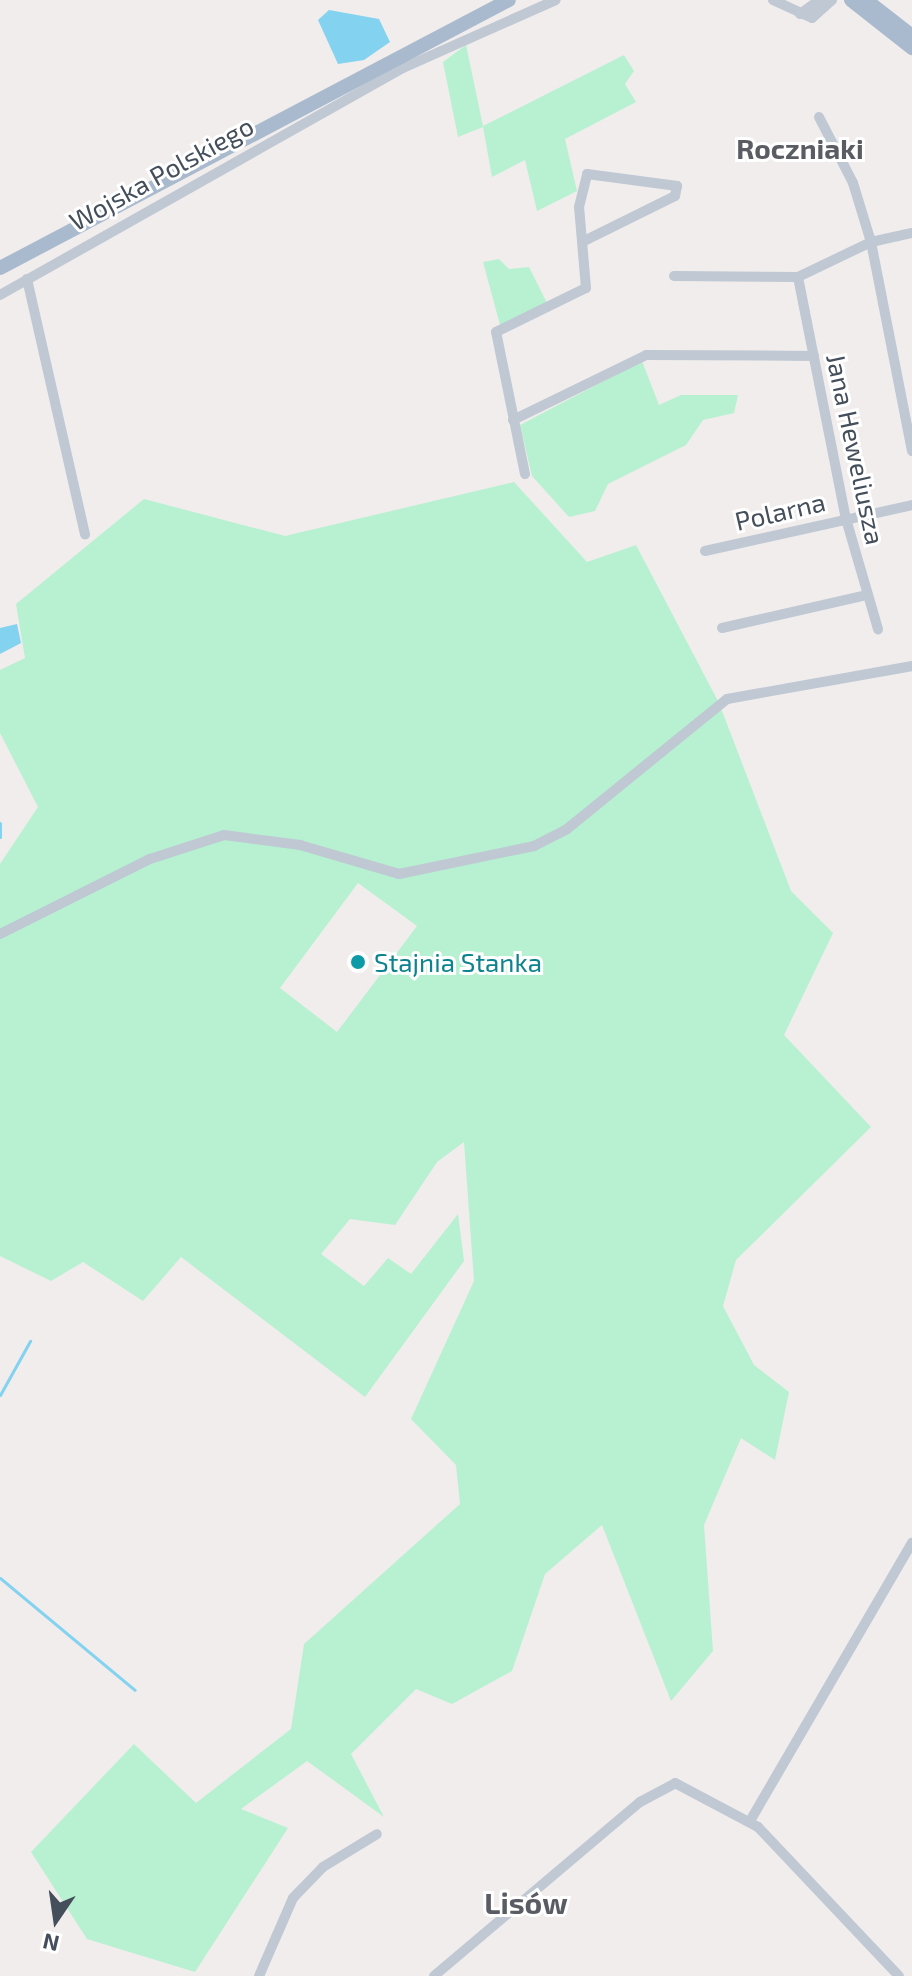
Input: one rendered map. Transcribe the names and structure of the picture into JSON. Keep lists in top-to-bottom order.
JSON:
{
  "streets": {
    "main road": ["Wojska Polskiego"],
    "street": ["Jana Heweliusza", "Polarna"]
  },
  "crossings": [
    ["Jana Heweliusza", "Polarna"]
  ],
  "districts": ["Roczniaki", "Lisów"],
  "places": ["Stajnia Stanka"],
  "north": "bottom"
}
